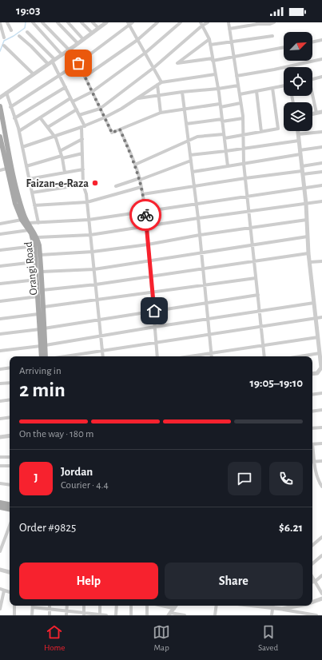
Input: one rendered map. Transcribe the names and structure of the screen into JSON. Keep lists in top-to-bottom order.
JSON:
{
  "streets": {
    "main road": ["Orangi Road"]
  },
  "places": ["Faizan-e-Raza"],
  "north": "top right",
  "page": {
    "status": "19:03",
    "heading": ["2 min", "Arriving in", "19:05–19:10"],
    "panel": [
      "Jordan",
      "Courier · 4.4",
      "Order #9825",
      "$6.21"
    ],
    "bar": "On the way · 180 m",
    "round": "J",
    "buttons": ["Help", "Share"],
    "tabs": ["Home", "Map", "Saved"]
  }
}
